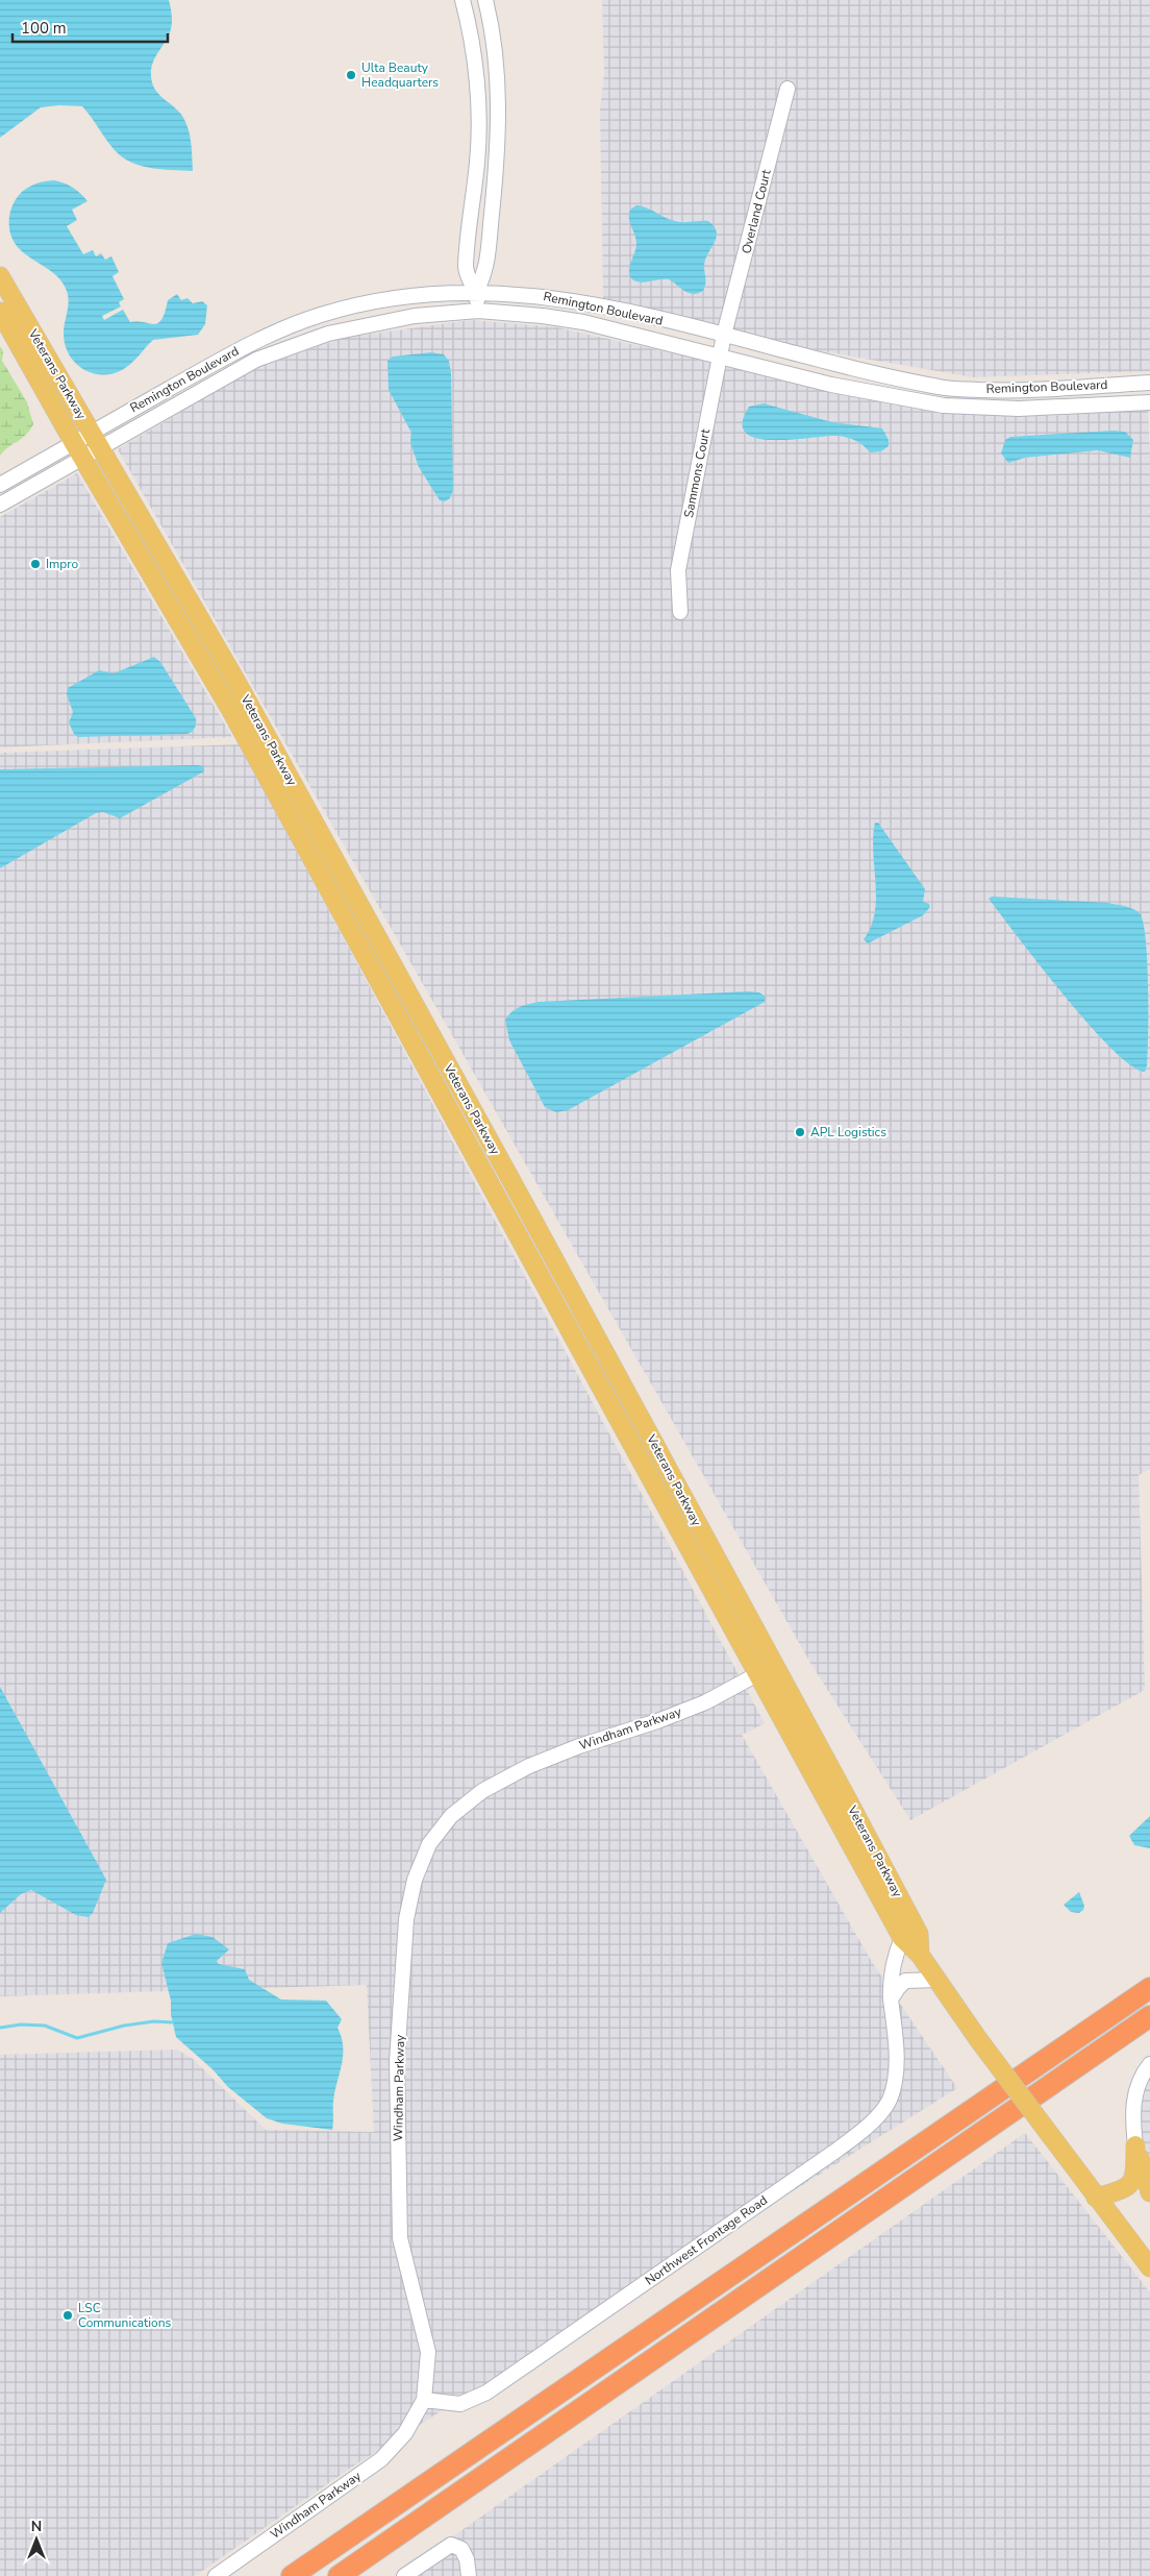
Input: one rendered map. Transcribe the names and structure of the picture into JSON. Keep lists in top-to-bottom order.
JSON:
{
  "streets": {
    "main road": ["Veterans Parkway"],
    "street": [
      "Overland Court",
      "Remington Boulevard",
      "Sammons Court",
      "Windham Parkway",
      "Northwest Frontage Road"
    ]
  },
  "crossings": [
    ["Overland Court", "Remington Boulevard"],
    ["Overland Court", "Sammons Court"],
    ["Remington Boulevard", "Veterans Parkway"],
    ["Remington Boulevard", "Sammons Court"],
    ["Veterans Parkway", "Windham Parkway"],
    ["Veterans Parkway", "Northwest Frontage Road"],
    ["Windham Parkway", "Northwest Frontage Road"]
  ],
  "places": [
    "Ulta Beauty Headquarters",
    "Impro",
    "APL Logistics",
    "LSC Communications"
  ],
  "scale_bar": "100 m",
  "north": "top"
}
